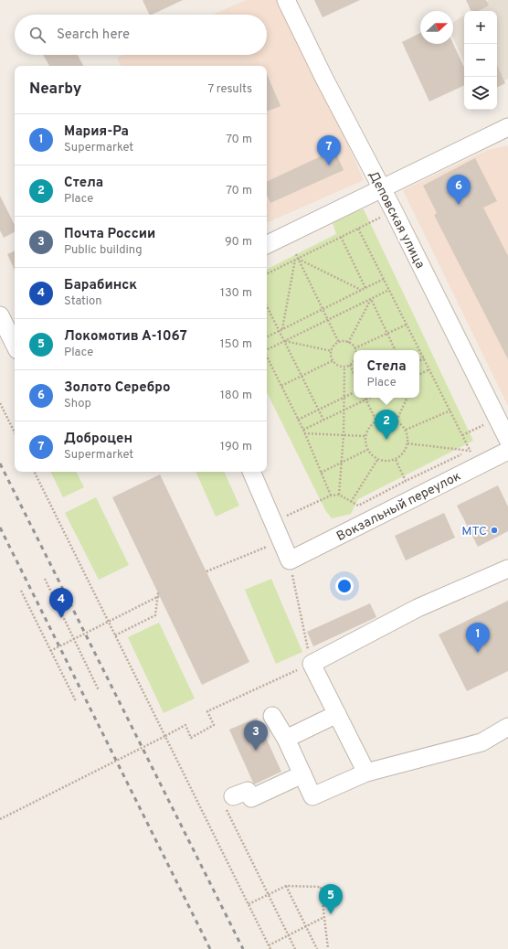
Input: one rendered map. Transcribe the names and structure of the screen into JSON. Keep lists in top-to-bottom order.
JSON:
{
  "streets": {
    "street": ["Деповская улица", "Вокзальный переулок"]
  },
  "places": ["МТС"],
  "north": "right",
  "page": {
    "map_buttons": ["+", "−"],
    "search": "Search here",
    "heading": ["Nearby", "7 results"],
    "list": [
      {
        "mark": "1",
        "name": "Мария-Ра",
        "note": "Supermarket",
        "value": "70 m"
      },
      {
        "mark": "2",
        "name": "Стела",
        "note": "Place",
        "value": "70 m"
      },
      {
        "mark": "3",
        "name": "Почта России",
        "note": "Public building",
        "value": "90 m"
      },
      {
        "mark": "4",
        "name": "Барабинск",
        "note": "Station",
        "value": "130 m"
      },
      {
        "mark": "5",
        "name": "Локомотив А-1067",
        "note": "Place",
        "value": "150 m"
      },
      {
        "mark": "6",
        "name": "Золото Серебро",
        "note": "Shop",
        "value": "180 m"
      },
      {
        "mark": "7",
        "name": "Доброцен",
        "note": "Supermarket",
        "value": "190 m"
      }
    ],
    "pins": [
      "7",
      "6",
      "2",
      "4",
      "1",
      "3",
      "5"
    ],
    "popup": ["Стела", "Place"]
  }
}
